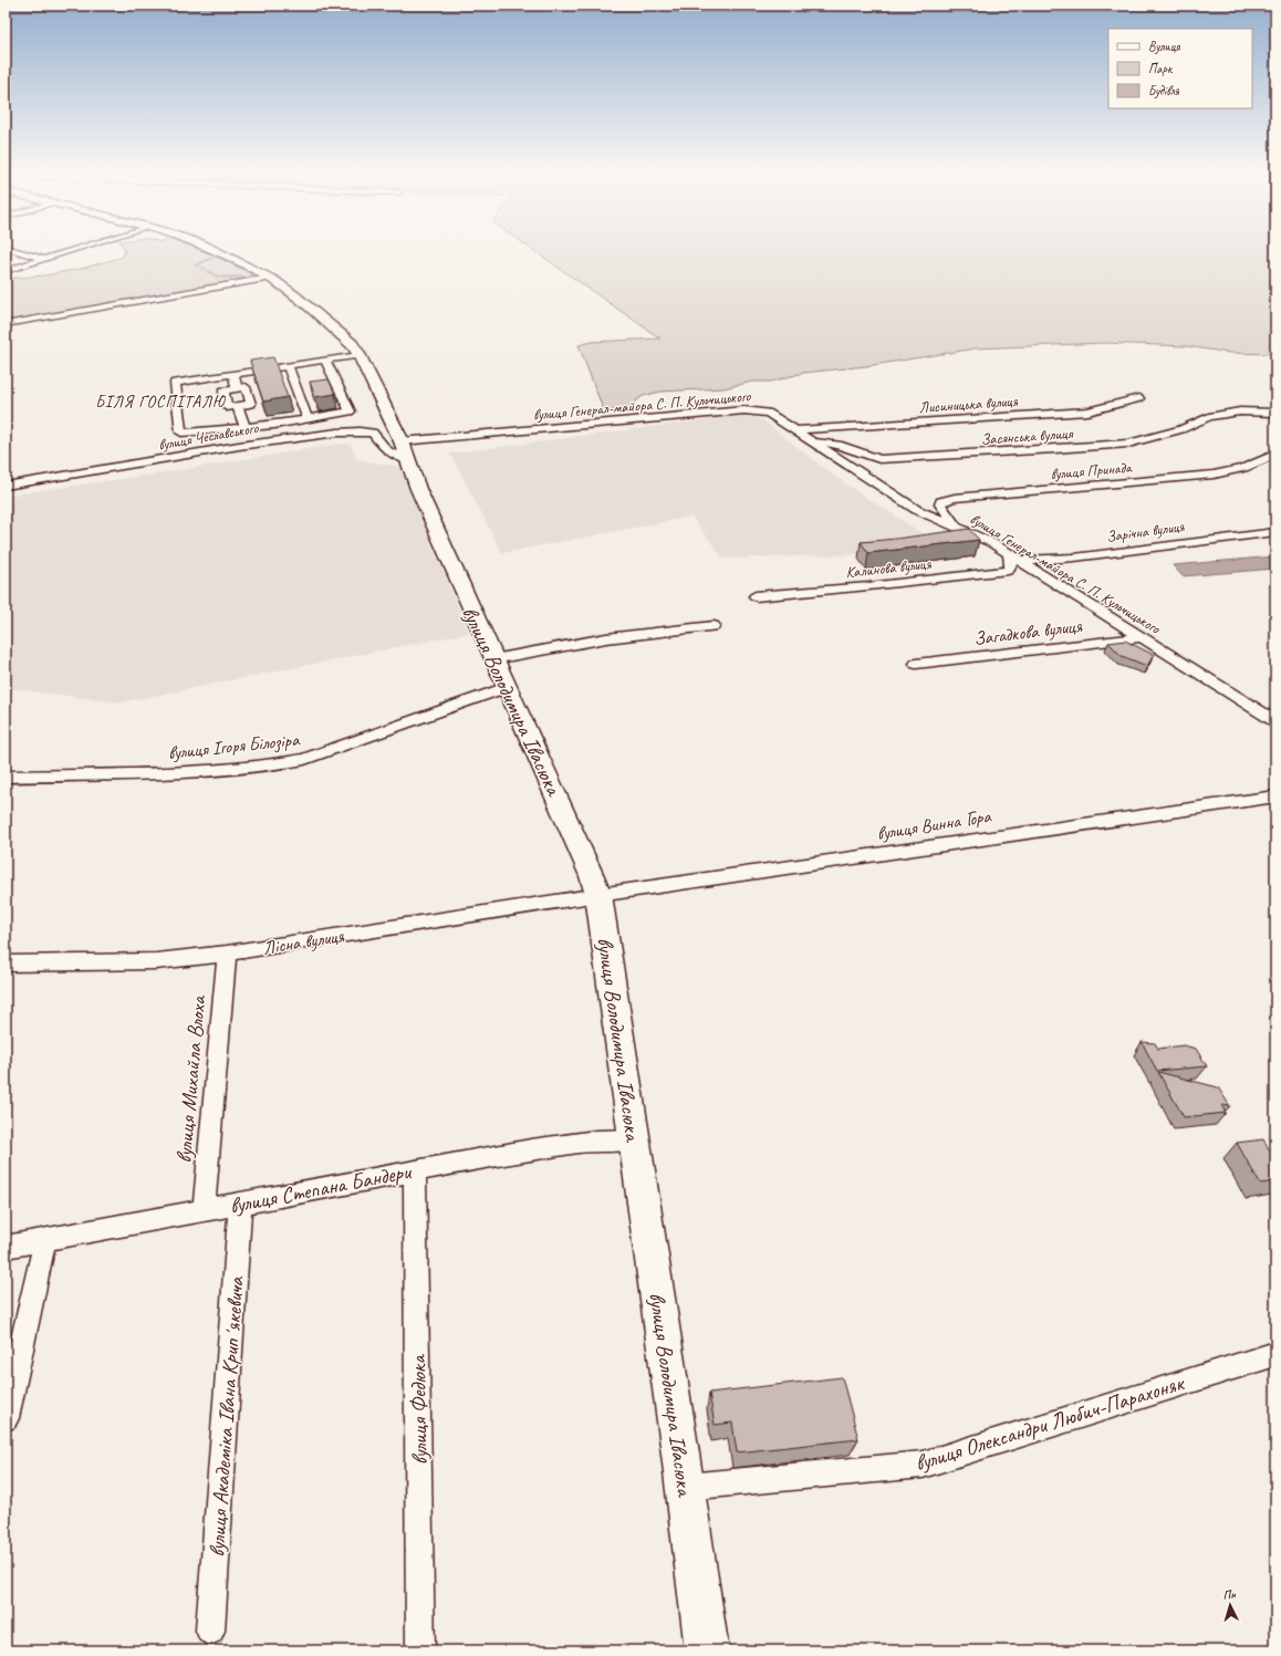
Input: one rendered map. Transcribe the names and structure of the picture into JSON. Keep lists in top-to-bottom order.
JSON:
{
  "streets": {
    "main road": ["вулиця Володимира Івасюка"],
    "street": [
      "Лисиницька вулиця",
      "вулиця Генерал-майора С. П. Кульчицького",
      "вулиця Чеславського",
      "Засянська вулиця",
      "вулиця Принада",
      "Зарічна вулиця",
      "Калинова вулиця",
      "Загадкова вулиця",
      "вулиця Ігоря Білозіра",
      "вулиця Винна Гора",
      "Лісна вулиця",
      "вулиця Михайла Влоха",
      "вулиця Степана Бандери",
      "вулиця Федюка",
      "вулиця Академіка Івана Крипʼякевича",
      "вулиця Олександри Любич-Парахоняк"
    ]
  },
  "crossings": [
    ["Лисиницька вулиця", "вулиця Генерал-майора С. П. Кульчицького"],
    ["вулиця Генерал-майора С. П. Кульчицького", "вулиця Чеславського"],
    ["вулиця Генерал-майора С. П. Кульчицького", "Засянська вулиця"],
    ["вулиця Генерал-майора С. П. Кульчицького", "вулиця Принада"],
    ["вулиця Генерал-майора С. П. Кульчицького", "Зарічна вулиця"],
    ["вулиця Генерал-майора С. П. Кульчицького", "Калинова вулиця"],
    ["вулиця Генерал-майора С. П. Кульчицького", "Загадкова вулиця"],
    ["вулиця Генерал-майора С. П. Кульчицького", "вулиця Володимира Івасюка"],
    ["вулиця Чеславського", "вулиця Володимира Івасюка"],
    ["Зарічна вулиця", "Калинова вулиця"],
    ["вулиця Володимира Івасюка", "вулиця Ігоря Білозіра"],
    ["вулиця Володимира Івасюка", "вулиця Винна Гора"],
    ["вулиця Володимира Івасюка", "Лісна вулиця"],
    ["вулиця Володимира Івасюка", "вулиця Степана Бандери"],
    ["вулиця Володимира Івасюка", "вулиця Олександри Любич-Парахоняк"],
    ["вулиця Винна Гора", "Лісна вулиця"],
    ["Лісна вулиця", "вулиця Михайла Влоха"],
    ["вулиця Михайла Влоха", "вулиця Степана Бандери"],
    ["вулиця Степана Бандери", "вулиця Федюка"],
    ["вулиця Степана Бандери", "вулиця Академіка Івана Крипʼякевича"]
  ],
  "districts": ["БІЛЯ ГОСПІТАЛЮ"],
  "legend": ["Вулиця", "Парк", "Будівля"],
  "north": "top"
}
